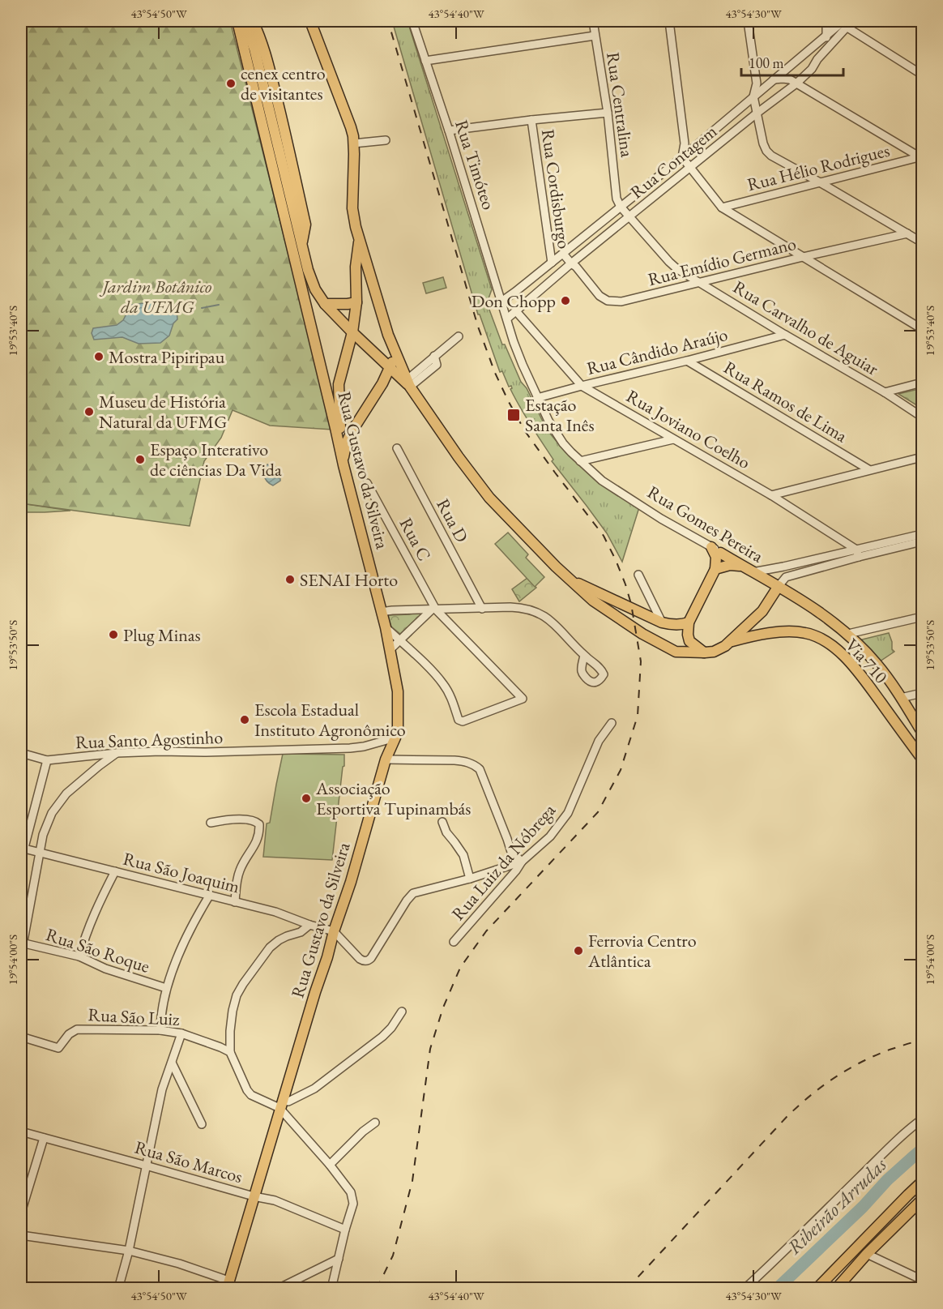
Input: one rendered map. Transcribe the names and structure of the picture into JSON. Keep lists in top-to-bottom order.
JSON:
{
  "streets": {
    "main road": ["Rua Gustavo da Silveira", "Rua Gomes Pereira", "Via 710"],
    "street": [
      "Rua Centralina",
      "Rua Contagem",
      "Rua Timóteo",
      "Rua Hélio Rodrigues",
      "Rua Cordisburgo",
      "Rua Emídio Germano",
      "Rua Carvalho de Aguiar",
      "Rua Cândido Araújo",
      "Rua Ramos de Lima",
      "Rua Joviano Coelho",
      "Rua D",
      "Rua C",
      "Rua Santo Agostinho",
      "Rua Luiz da Nóbrega",
      "Rua São Joaquim",
      "Rua São Roque",
      "Rua São Luiz",
      "Rua São Marcos"
    ]
  },
  "crossings": [
    ["Rua Centralina", "Rua Contagem"],
    ["Rua Centralina", "Rua Carvalho de Aguiar"],
    ["Rua Contagem", "Rua Timóteo"],
    ["Rua Contagem", "Rua Cordisburgo"],
    ["Rua Contagem", "Rua Emídio Germano"],
    ["Rua Contagem", "Rua Carvalho de Aguiar"],
    ["Rua Contagem", "Rua Joviano Coelho"],
    ["Rua Contagem", "Rua Gomes Pereira"],
    ["Rua Timóteo", "Rua Gomes Pereira"],
    ["Rua Emídio Germano", "Rua Carvalho de Aguiar"],
    ["Rua Carvalho de Aguiar", "Rua Cândido Araújo"],
    ["Rua Cândido Araújo", "Rua Ramos de Lima"],
    ["Rua Cândido Araújo", "Rua Joviano Coelho"],
    ["Rua Cândido Araújo", "Rua Gomes Pereira"],
    ["Rua Gustavo da Silveira", "Rua Santo Agostinho"],
    ["Rua Gustavo da Silveira", "Rua São Joaquim"],
    ["Rua Gustavo da Silveira", "Rua São Marcos"]
  ],
  "water": ["Ribeirão Arrudas"],
  "parks": ["Jardim Botânico da UFMG"],
  "places": {
    "other": [
      "cenex centro de visitantes",
      "Don Chopp",
      "Mostra Pipiripau",
      "Museu de História Natural da UFMG",
      "Espaço Interativo de ciências Da Vida",
      "SENAI Horto",
      "Plug Minas",
      "Escola Estadual Instituto Agronômico",
      "Associação Esportiva Tupinambás",
      "Ferrovia Centro Atlântica"
    ],
    "transit": ["Estação Santa Inês"]
  },
  "scale_bar": "100 m",
  "coordinates": [
    "43°54'50\"W",
    "43°54'40\"W",
    "43°54'30\"W",
    "19°53'40\"S",
    "19°53'50\"S",
    "19°54'00\"S"
  ]
}
